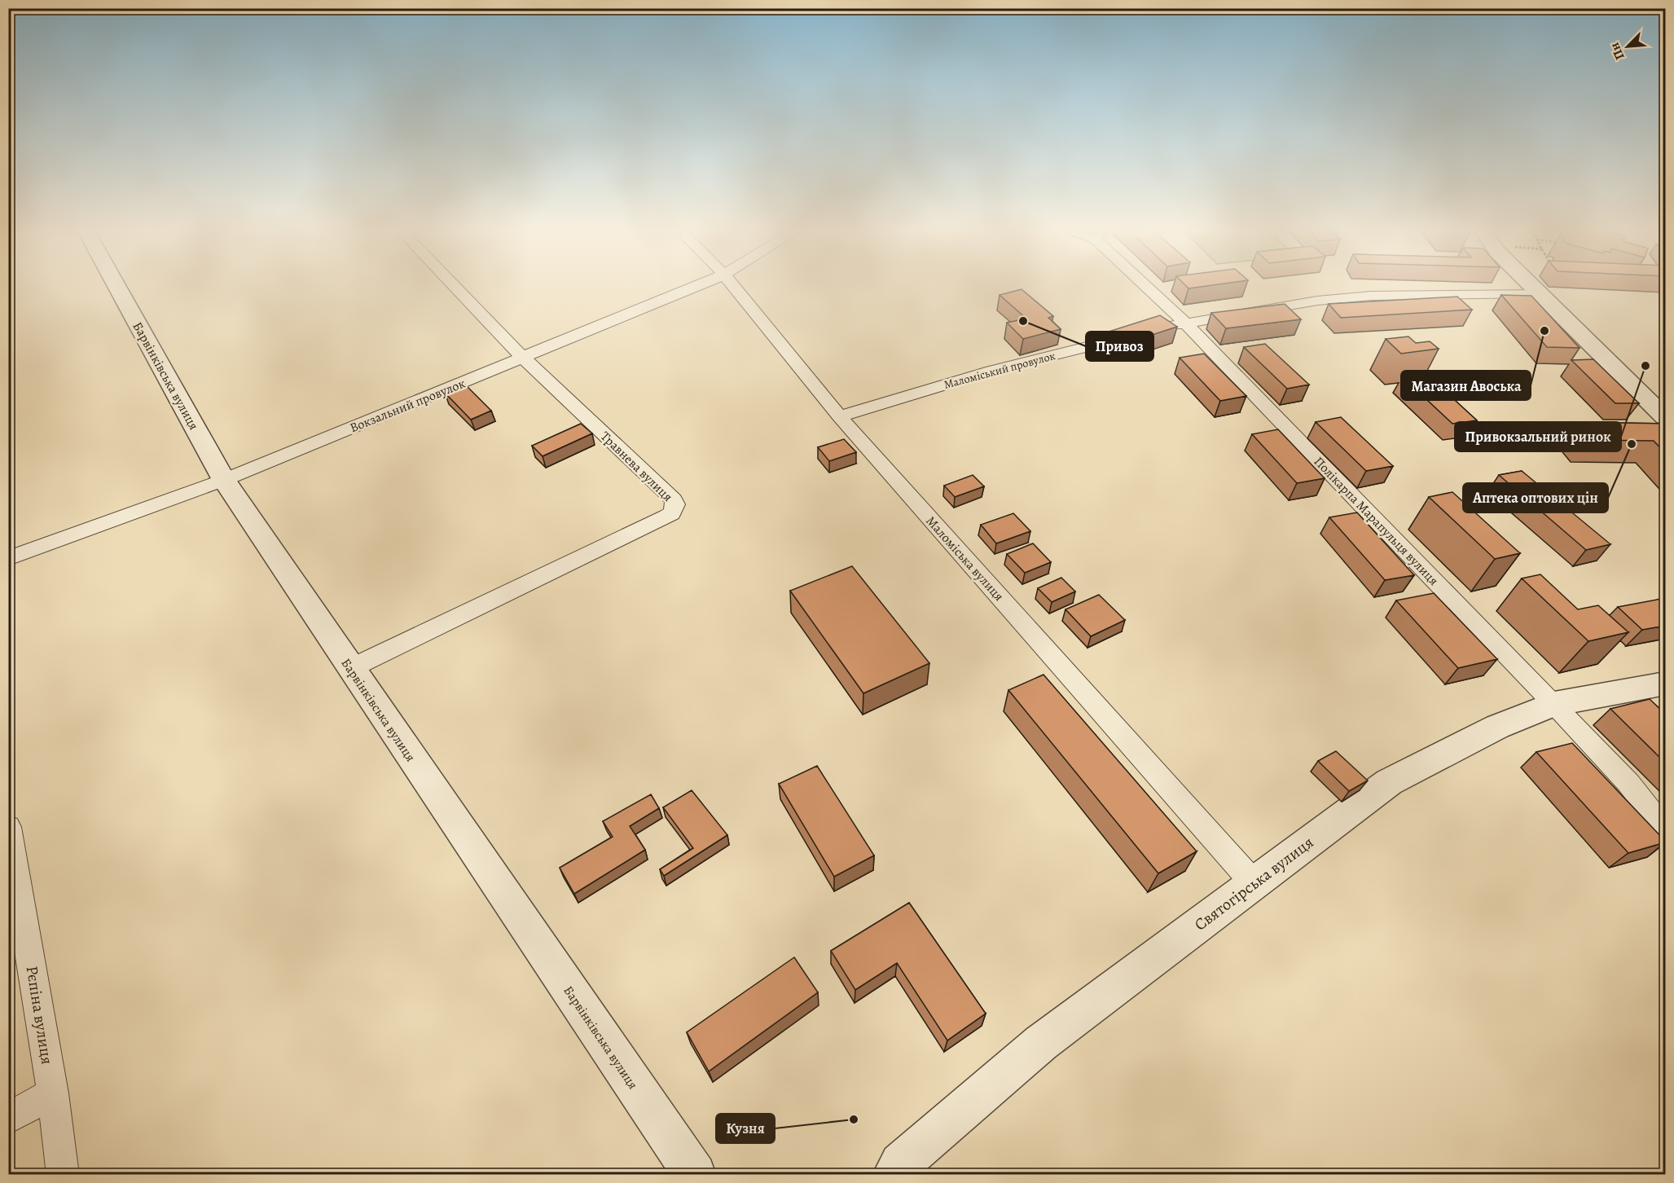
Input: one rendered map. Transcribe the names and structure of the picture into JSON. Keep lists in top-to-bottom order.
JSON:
{
  "streets": {
    "street": [
      "Маломіський провулок",
      "Барвінківська вулиця",
      "Вокзальний провулок",
      "Травнева вулиця",
      "Полікарпа Марапульця вулиця",
      "Маломіська вулиця",
      "Святогірська вулиця",
      "Рєпіна вулиця"
    ]
  },
  "crossings": [
    ["Маломіський провулок", "Полікарпа Марапульця вулиця"],
    ["Маломіський провулок", "Маломіська вулиця"],
    ["Барвінківська вулиця", "Вокзальний провулок"],
    ["Барвінківська вулиця", "Травнева вулиця"],
    ["Вокзальний провулок", "Травнева вулиця"],
    ["Полікарпа Марапульця вулиця", "Святогірська вулиця"],
    ["Маломіська вулиця", "Святогірська вулиця"]
  ],
  "places": [
    "Привоз",
    "Магазин Авоська",
    "Привокзальний ринок",
    "Аптека оптових цін",
    "Кузня"
  ],
  "north": "bottom left"
}
